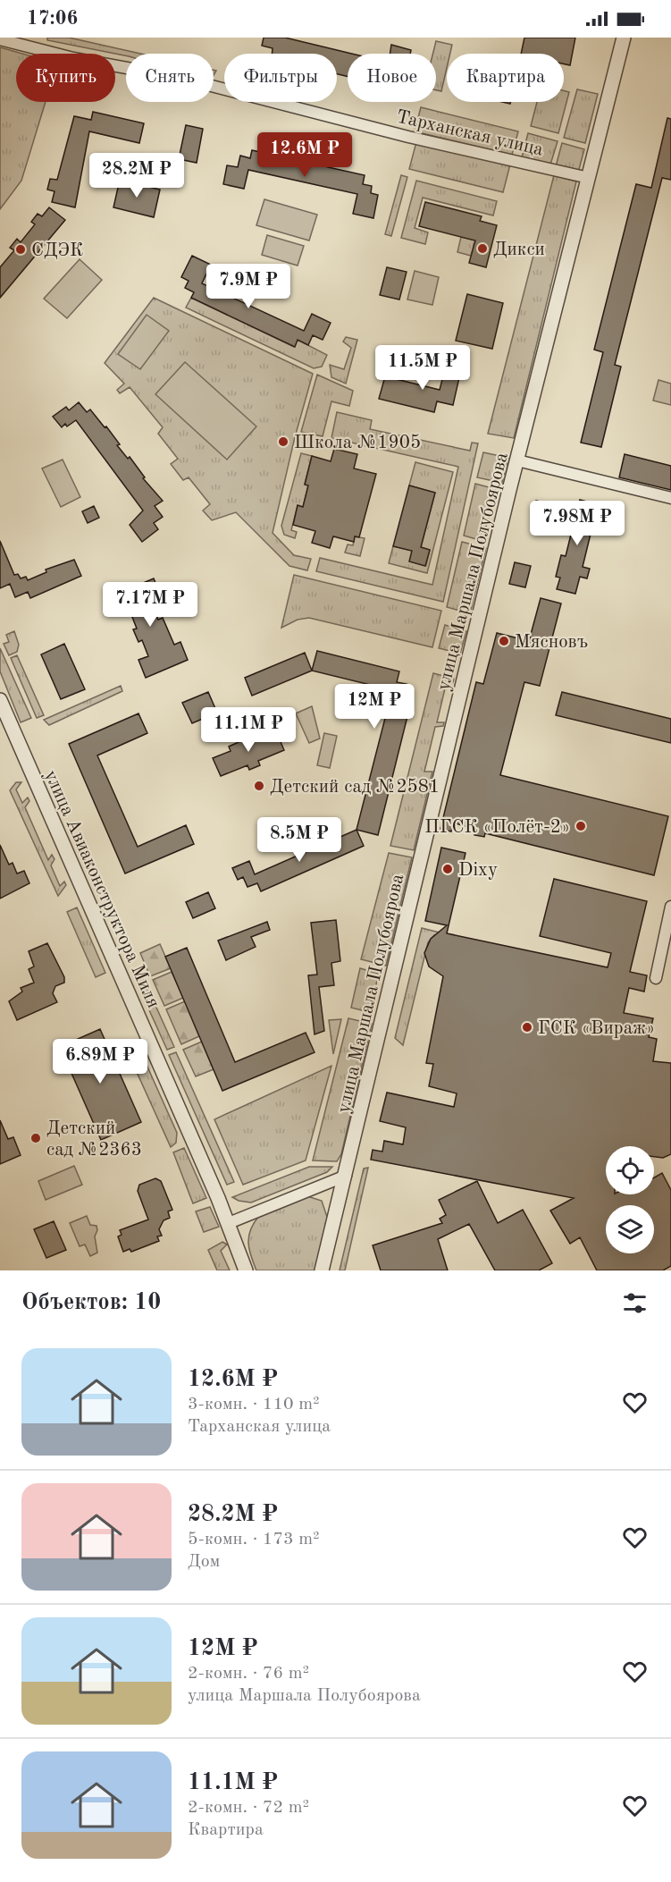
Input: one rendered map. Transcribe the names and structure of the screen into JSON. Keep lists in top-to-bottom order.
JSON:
{
  "streets": {
    "street": ["Тарханская улица", "улица Маршала Полубоярова", "улица Авиаконструктора Миля"]
  },
  "crossings": [
    ["Тарханская улица", "улица Маршала Полубоярова"]
  ],
  "places": [
    "Дикси",
    "СДЭК",
    "Школа №1905",
    "Мясновъ",
    "Детский сад №2581",
    "ПГСК «Полёт-2»",
    "Dixy",
    "ГСК «Вираж»",
    "Детский сад №2363"
  ],
  "page": {
    "status": "17:06",
    "chip": [
      "Купить",
      "Снять",
      "Фильтры",
      "Новое",
      "Квартира"
    ],
    "price": [
      "12.6M ₽",
      "28.2M ₽",
      "7.9M ₽",
      "11.5M ₽",
      "7.98M ₽",
      "7.17M ₽",
      "12M ₽",
      "11.1M ₽",
      "8.5M ₽",
      "6.89M ₽"
    ],
    "heading": "Объектов: 10",
    "list": [
      {
        "name": "12.6M ₽",
        "note": "3-комн. · 110 m² · Тарханская улица"
      },
      {
        "name": "28.2M ₽",
        "note": "5-комн. · 173 m² · Дом"
      },
      {
        "name": "12M ₽",
        "note": "2-комн. · 76 m² · улица Маршала Полубоярова"
      },
      {
        "name": "11.1M ₽",
        "note": "2-комн. · 72 m² · Квартира"
      }
    ]
  }
}
